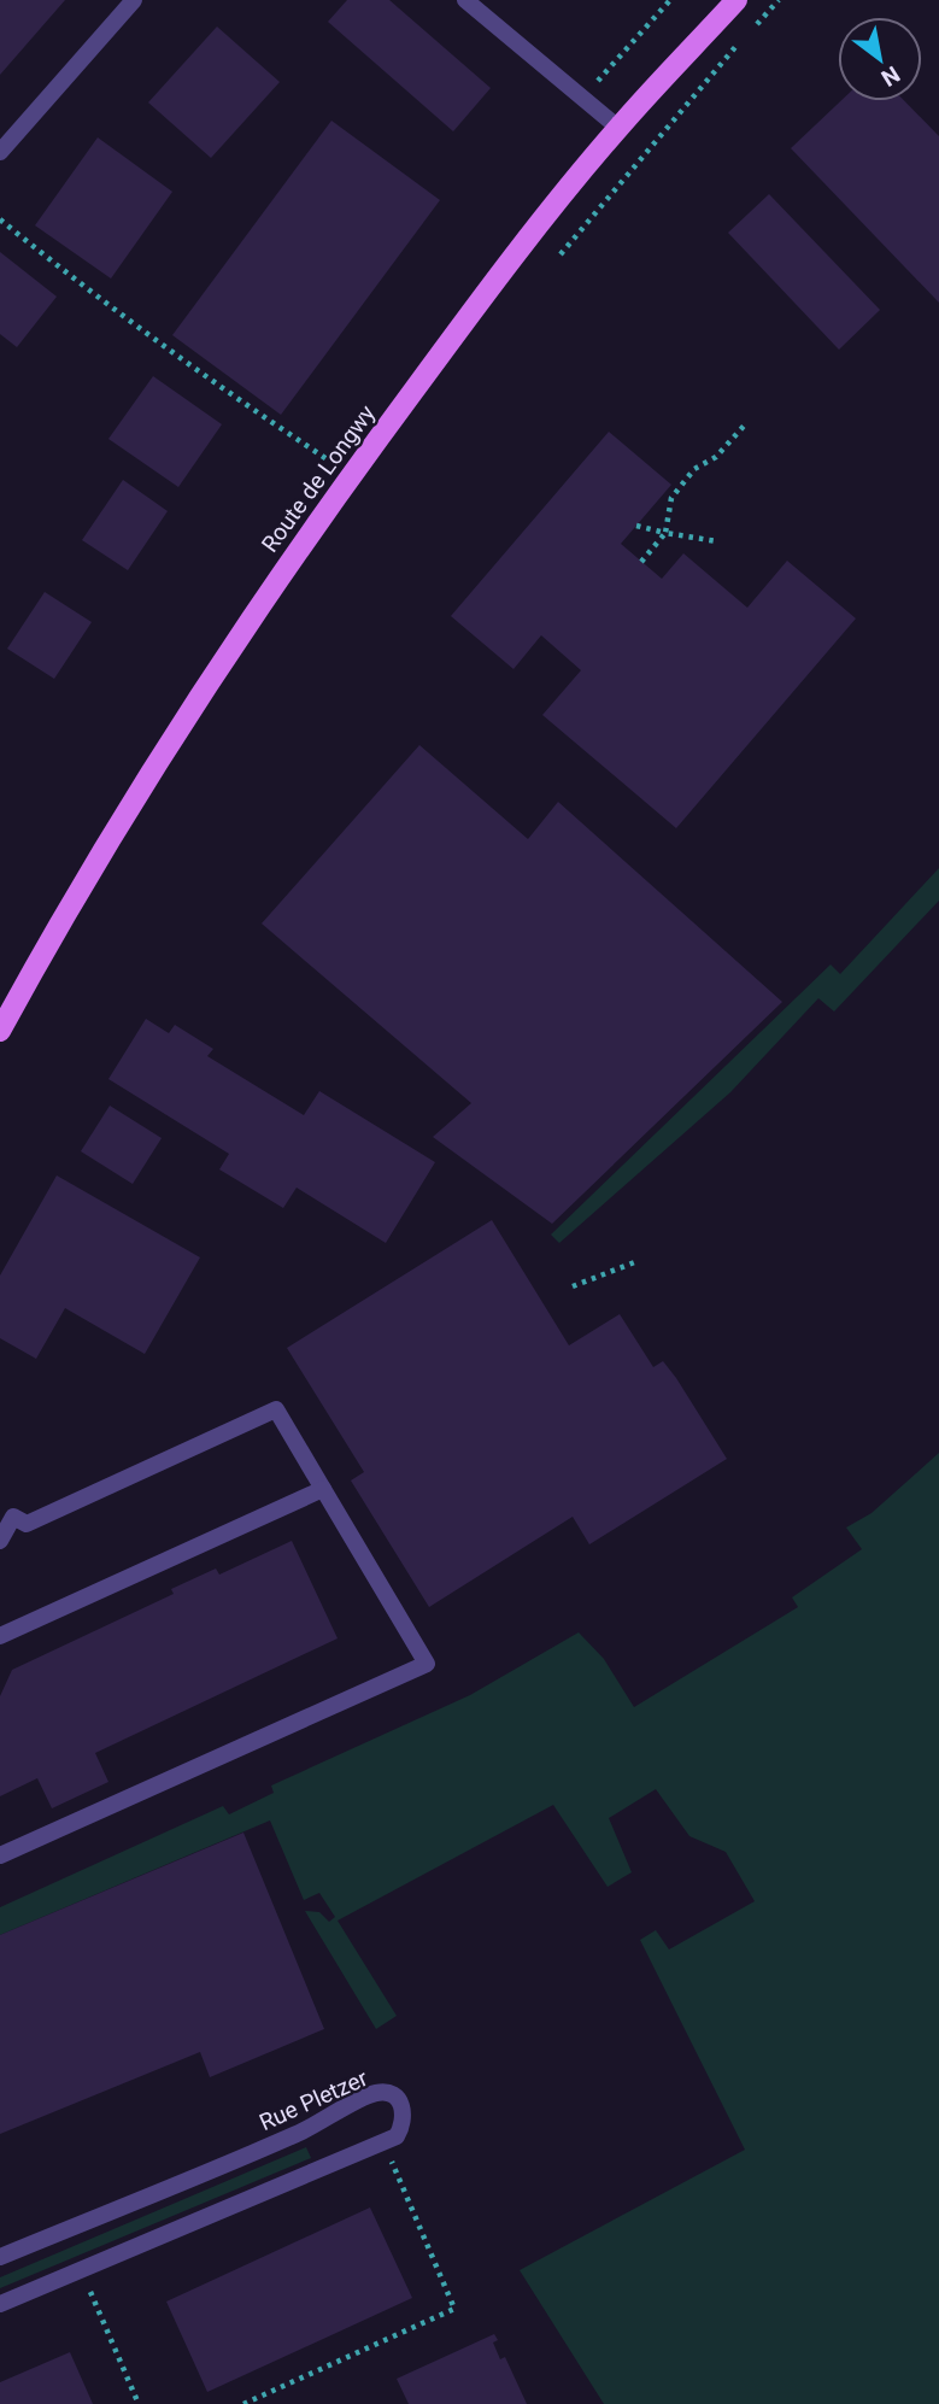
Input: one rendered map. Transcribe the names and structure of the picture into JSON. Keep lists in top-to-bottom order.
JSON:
{
  "streets": {
    "main road": ["Route de Longwy"],
    "street": ["Rue Pletzer"]
  },
  "north": "bottom right"
}
